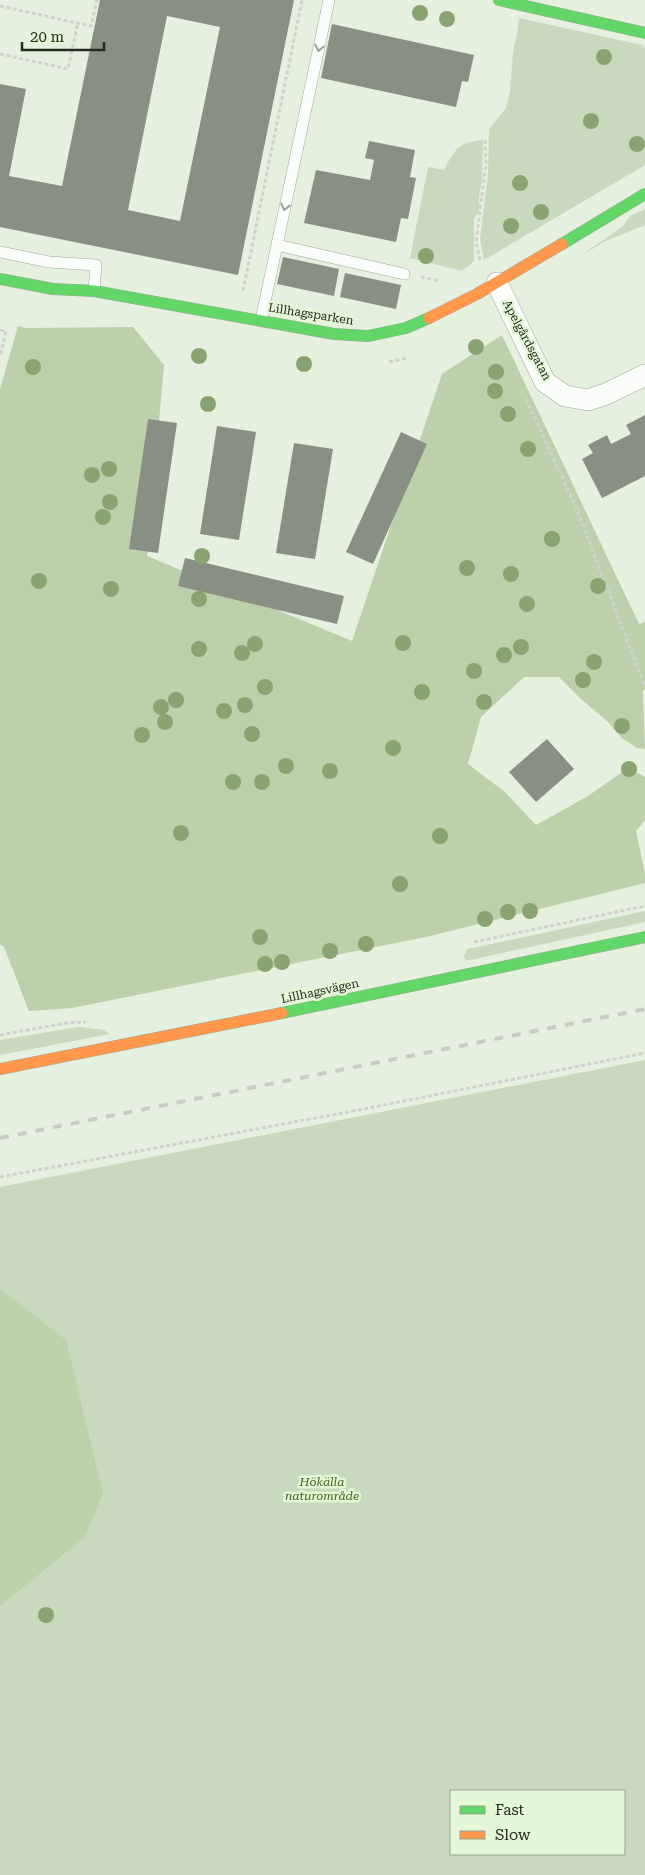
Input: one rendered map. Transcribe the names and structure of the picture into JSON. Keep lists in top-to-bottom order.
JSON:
{
  "streets": {
    "street": ["Lillhagsparken", "Apelgårdsgatan", "Lillhagsvägen"]
  },
  "crossings": [
    ["Lillhagsparken", "Apelgårdsgatan"]
  ],
  "parks": ["Hökälla naturområde"],
  "legend": ["Fast", "Slow"],
  "scale_bar": "20 m"
}
